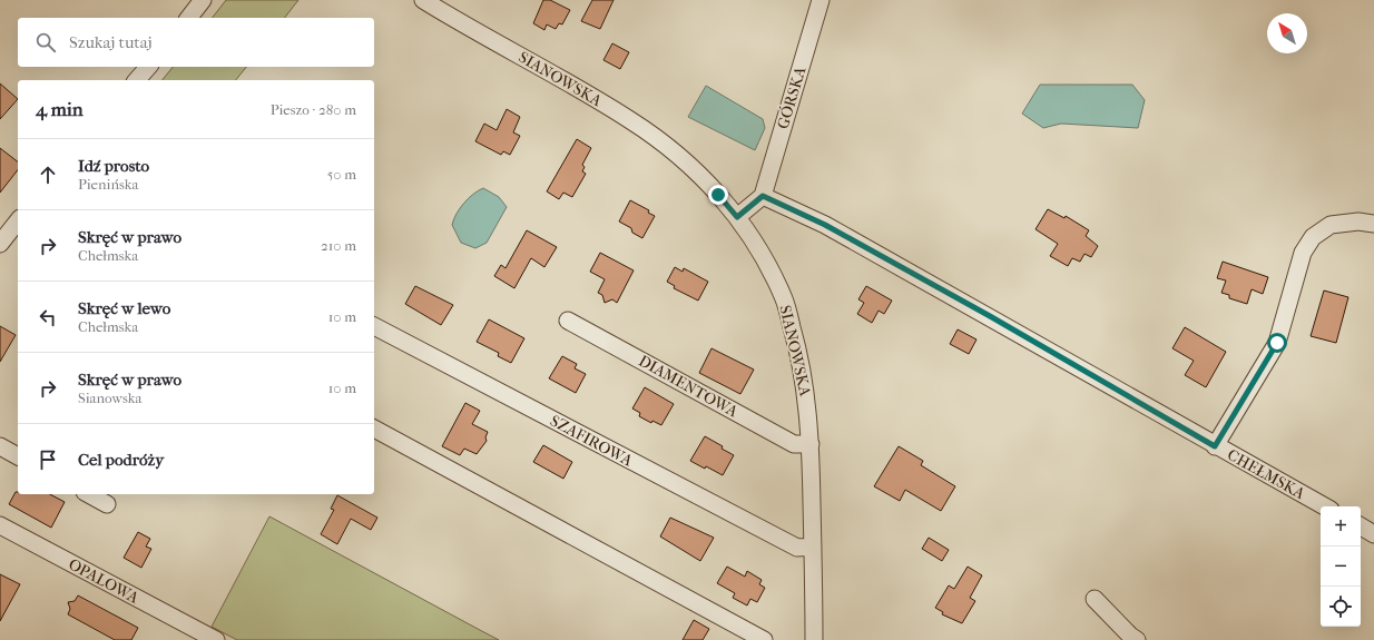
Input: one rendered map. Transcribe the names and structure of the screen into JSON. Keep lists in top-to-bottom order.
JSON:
{
  "streets": {
    "street": [
      "SIANOWSKA",
      "GÓRSKA",
      "DIAMENTOWA",
      "SZAFIROWA",
      "CHEŁMSKA",
      "OPALOWA"
    ]
  },
  "crossings": [
    ["SIANOWSKA", "DIAMENTOWA"],
    ["SIANOWSKA", "SZAFIROWA"],
    ["GÓRSKA", "CHEŁMSKA"]
  ],
  "north": "top left",
  "page": {
    "search": "Szukaj tutaj",
    "heading": ["4 min", "Pieszo · 280 m"],
    "list": [
      ["Idź prosto", "Pienińska", "50 m"],
      ["Skręć w prawo", "Chełmska", "210 m"],
      ["Skręć w lewo", "Chełmska", "10 m"],
      ["Skręć w prawo", "Sianowska", "10 m"],
      "Cel podróży"
    ],
    "map_buttons": ["+", "−"]
  }
}
